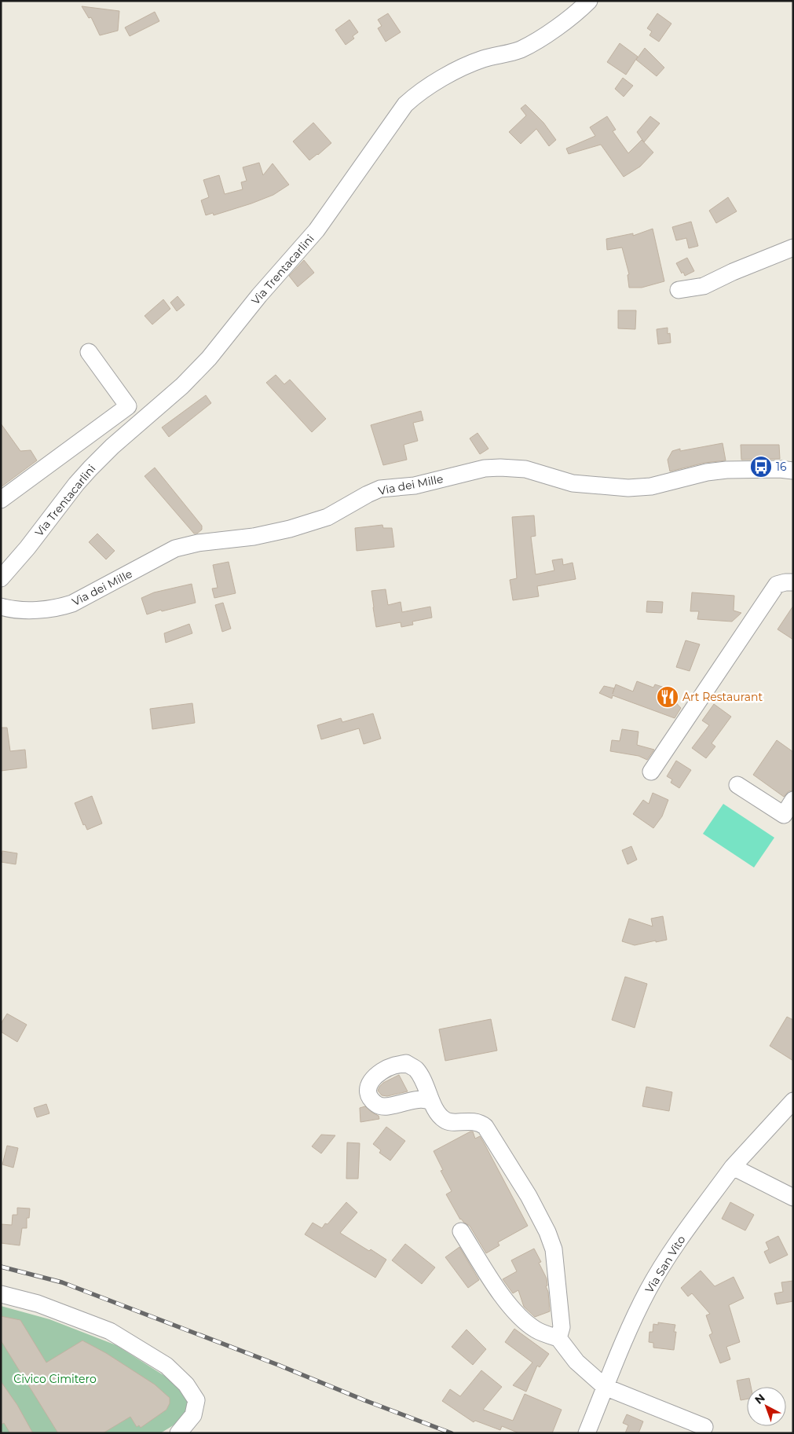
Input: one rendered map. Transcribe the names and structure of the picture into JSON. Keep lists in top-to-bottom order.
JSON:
{
  "streets": {
    "street": ["Via Trentacarlini", "Via dei Mille", "Via San Vito"]
  },
  "parks": ["Civico Cimitero"],
  "places": {
    "bus stop": ["16"],
    "restaurant": ["Art Restaurant"]
  },
  "north": "top left"
}
